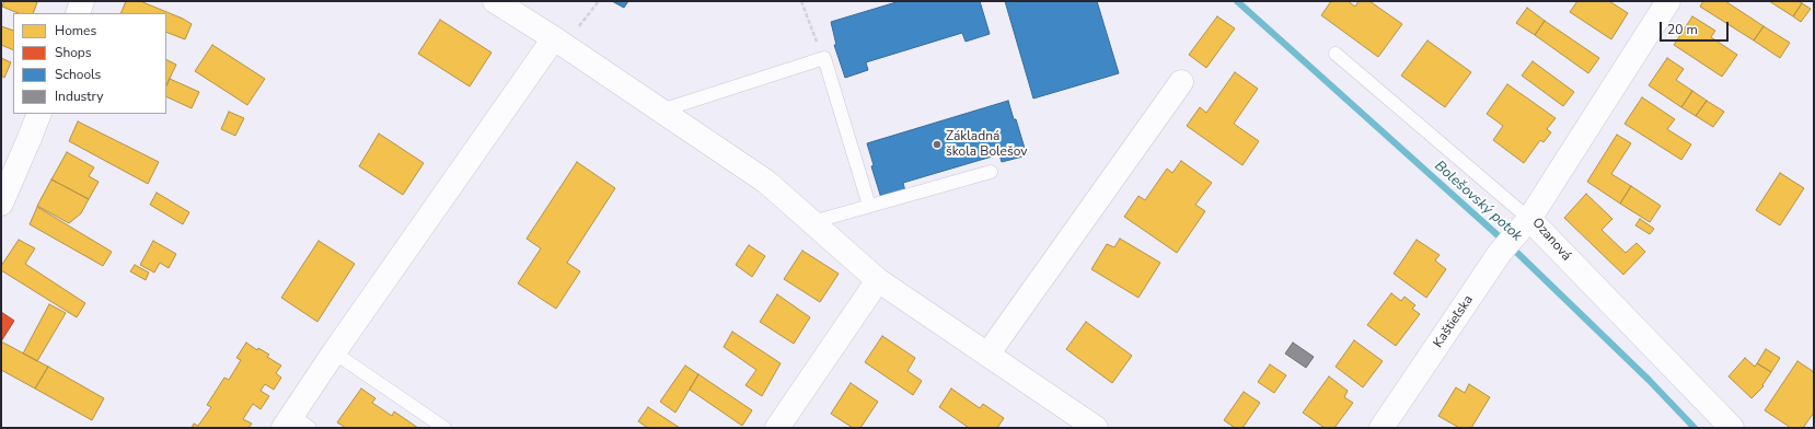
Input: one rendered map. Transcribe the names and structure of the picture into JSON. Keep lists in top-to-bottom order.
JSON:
{
  "streets": {
    "street": ["Ozanová", "Kaštieľska"]
  },
  "crossings": [
    ["Ozanová", "Kaštieľska"]
  ],
  "water": ["Bolešovský potok"],
  "places": ["Základná škola Bolešov"],
  "legend": [
    "Homes",
    "Shops",
    "Schools",
    "Industry"
  ],
  "scale_bar": "20 m"
}
